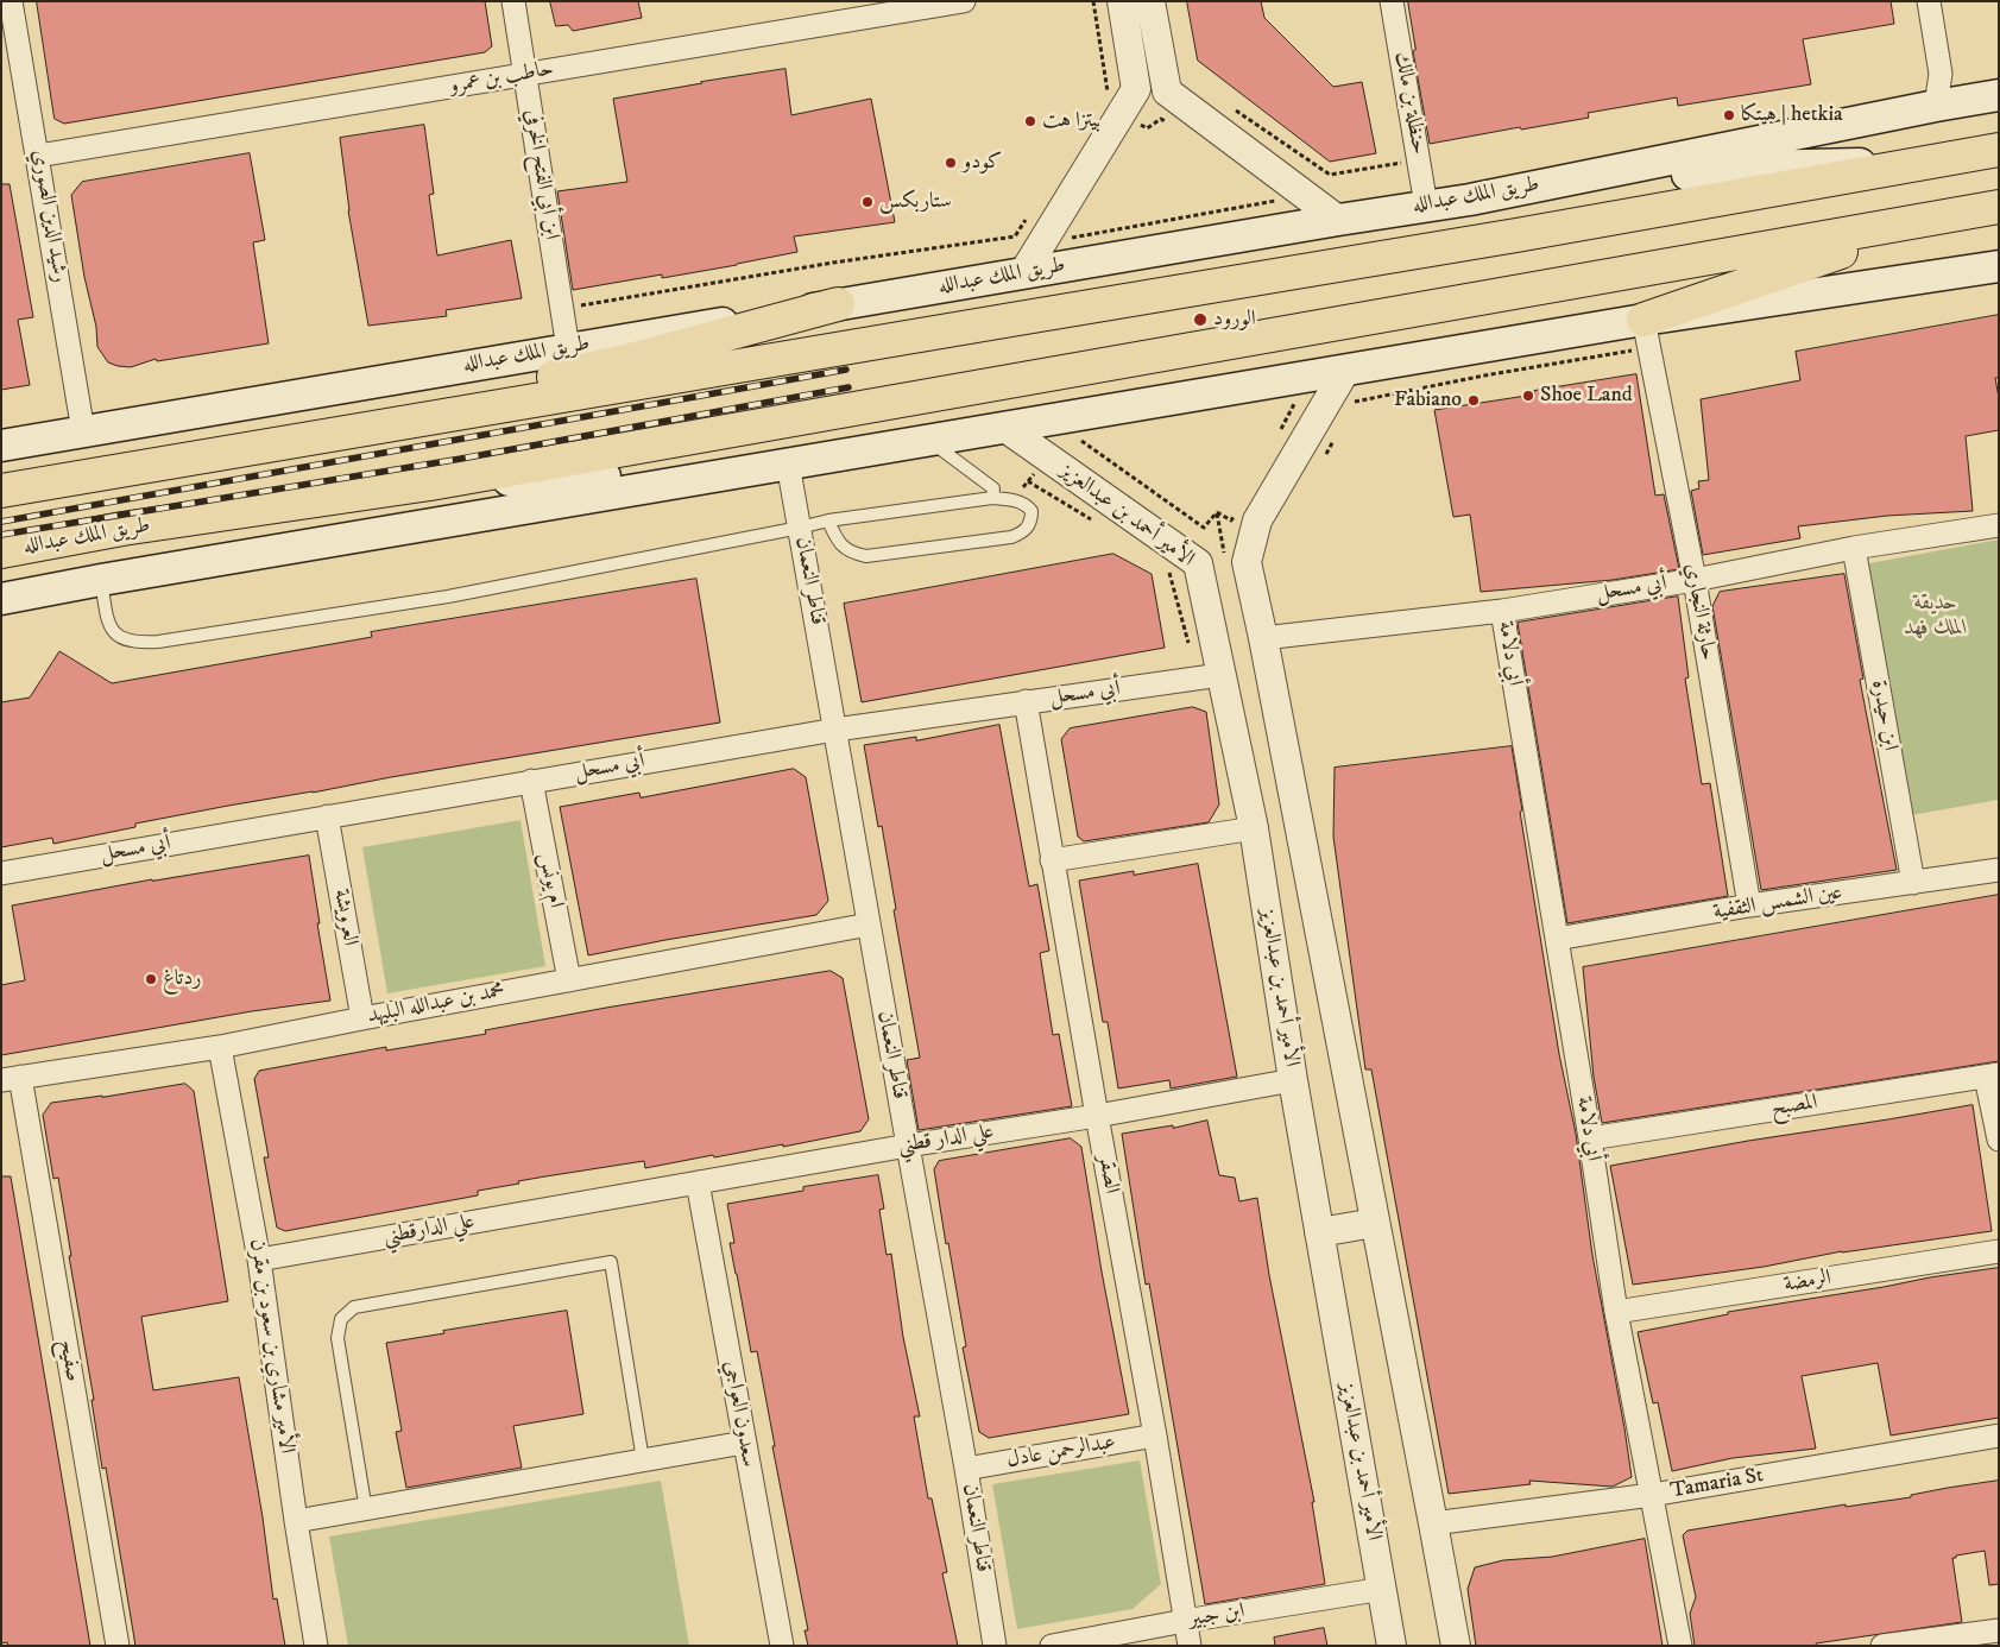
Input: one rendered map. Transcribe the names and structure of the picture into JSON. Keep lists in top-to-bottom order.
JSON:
{
  "streets": {
    "highway": ["طريق الملك عبدالله"],
    "street": [
      "حاطب بن عمرو",
      "حنظلة بن مالك",
      "ابن أبي الفتح الخرفي",
      "رشيد الدين الصوري",
      "الأمير أحمد بن عبدالعزيز",
      "قناطر النعمان",
      "أبي مسحل",
      "حارثة النجاري",
      "أبي دلامة",
      "ابن حيدرة",
      "ام يونس",
      "عين الشمس الثقفية",
      "العرويشة",
      "محمد بن عبدالله البليهد",
      "المصبح",
      "علي الدار قطني",
      "الصقر",
      "علي الدارقطني",
      "الرمضة",
      "الأمير مشاري بن سعود بن مقرن",
      "صفيح",
      "سعدون العواجي",
      "عبدالرحمن عادل",
      "Tamaria St",
      "ابن جبير"
    ]
  },
  "crossings": [
    ["حاطب بن عمرو", "ابن أبي الفتح الخرفي"],
    ["حاطب بن عمرو", "رشيد الدين الصوري"],
    ["حنظلة بن مالك", "طريق الملك عبدالله"],
    ["ابن أبي الفتح الخرفي", "طريق الملك عبدالله"],
    ["طريق الملك عبدالله", "رشيد الدين الصوري"],
    ["الأمير أحمد بن عبدالعزيز", "أبي مسحل"],
    ["الأمير أحمد بن عبدالعزيز", "علي الدار قطني"],
    ["الأمير أحمد بن عبدالعزيز", "ابن جبير"],
    ["قناطر النعمان", "أبي مسحل"],
    ["قناطر النعمان", "محمد بن عبدالله البليهد"],
    ["قناطر النعمان", "علي الدار قطني"],
    ["قناطر النعمان", "عبدالرحمن عادل"],
    ["أبي مسحل", "حارثة النجاري"],
    ["أبي مسحل", "أبي دلامة"],
    ["أبي مسحل", "ابن حيدرة"],
    ["أبي مسحل", "ام يونس"],
    ["أبي مسحل", "العرويشة"],
    ["أبي مسحل", "الصقر"],
    ["حارثة النجاري", "عين الشمس الثقفية"],
    ["أبي دلامة", "عين الشمس الثقفية"],
    ["أبي دلامة", "المصبح"],
    ["أبي دلامة", "الرمضة"],
    ["أبي دلامة", "Tamaria St"],
    ["ابن حيدرة", "عين الشمس الثقفية"],
    ["ام يونس", "محمد بن عبدالله البليهد"],
    ["العرويشة", "محمد بن عبدالله البليهد"],
    ["محمد بن عبدالله البليهد", "الأمير مشاري بن سعود بن مقرن"],
    ["محمد بن عبدالله البليهد", "صفيح"],
    ["علي الدار قطني", "الصقر"],
    ["علي الدار قطني", "علي الدارقطني"],
    ["علي الدار قطني", "سعدون العواجي"],
    ["الصقر", "عبدالرحمن عادل"],
    ["الصقر", "ابن جبير"],
    ["علي الدارقطني", "الأمير مشاري بن سعود بن مقرن"]
  ],
  "parks": ["حديقة الملك فهد"],
  "places": [
    "هيتكا | hetkia",
    "بيتزا هت",
    "كودو",
    "ستاربكس",
    "الورود",
    "Shoe Land",
    "Fabiano",
    "ردتاغ"
  ]
}
